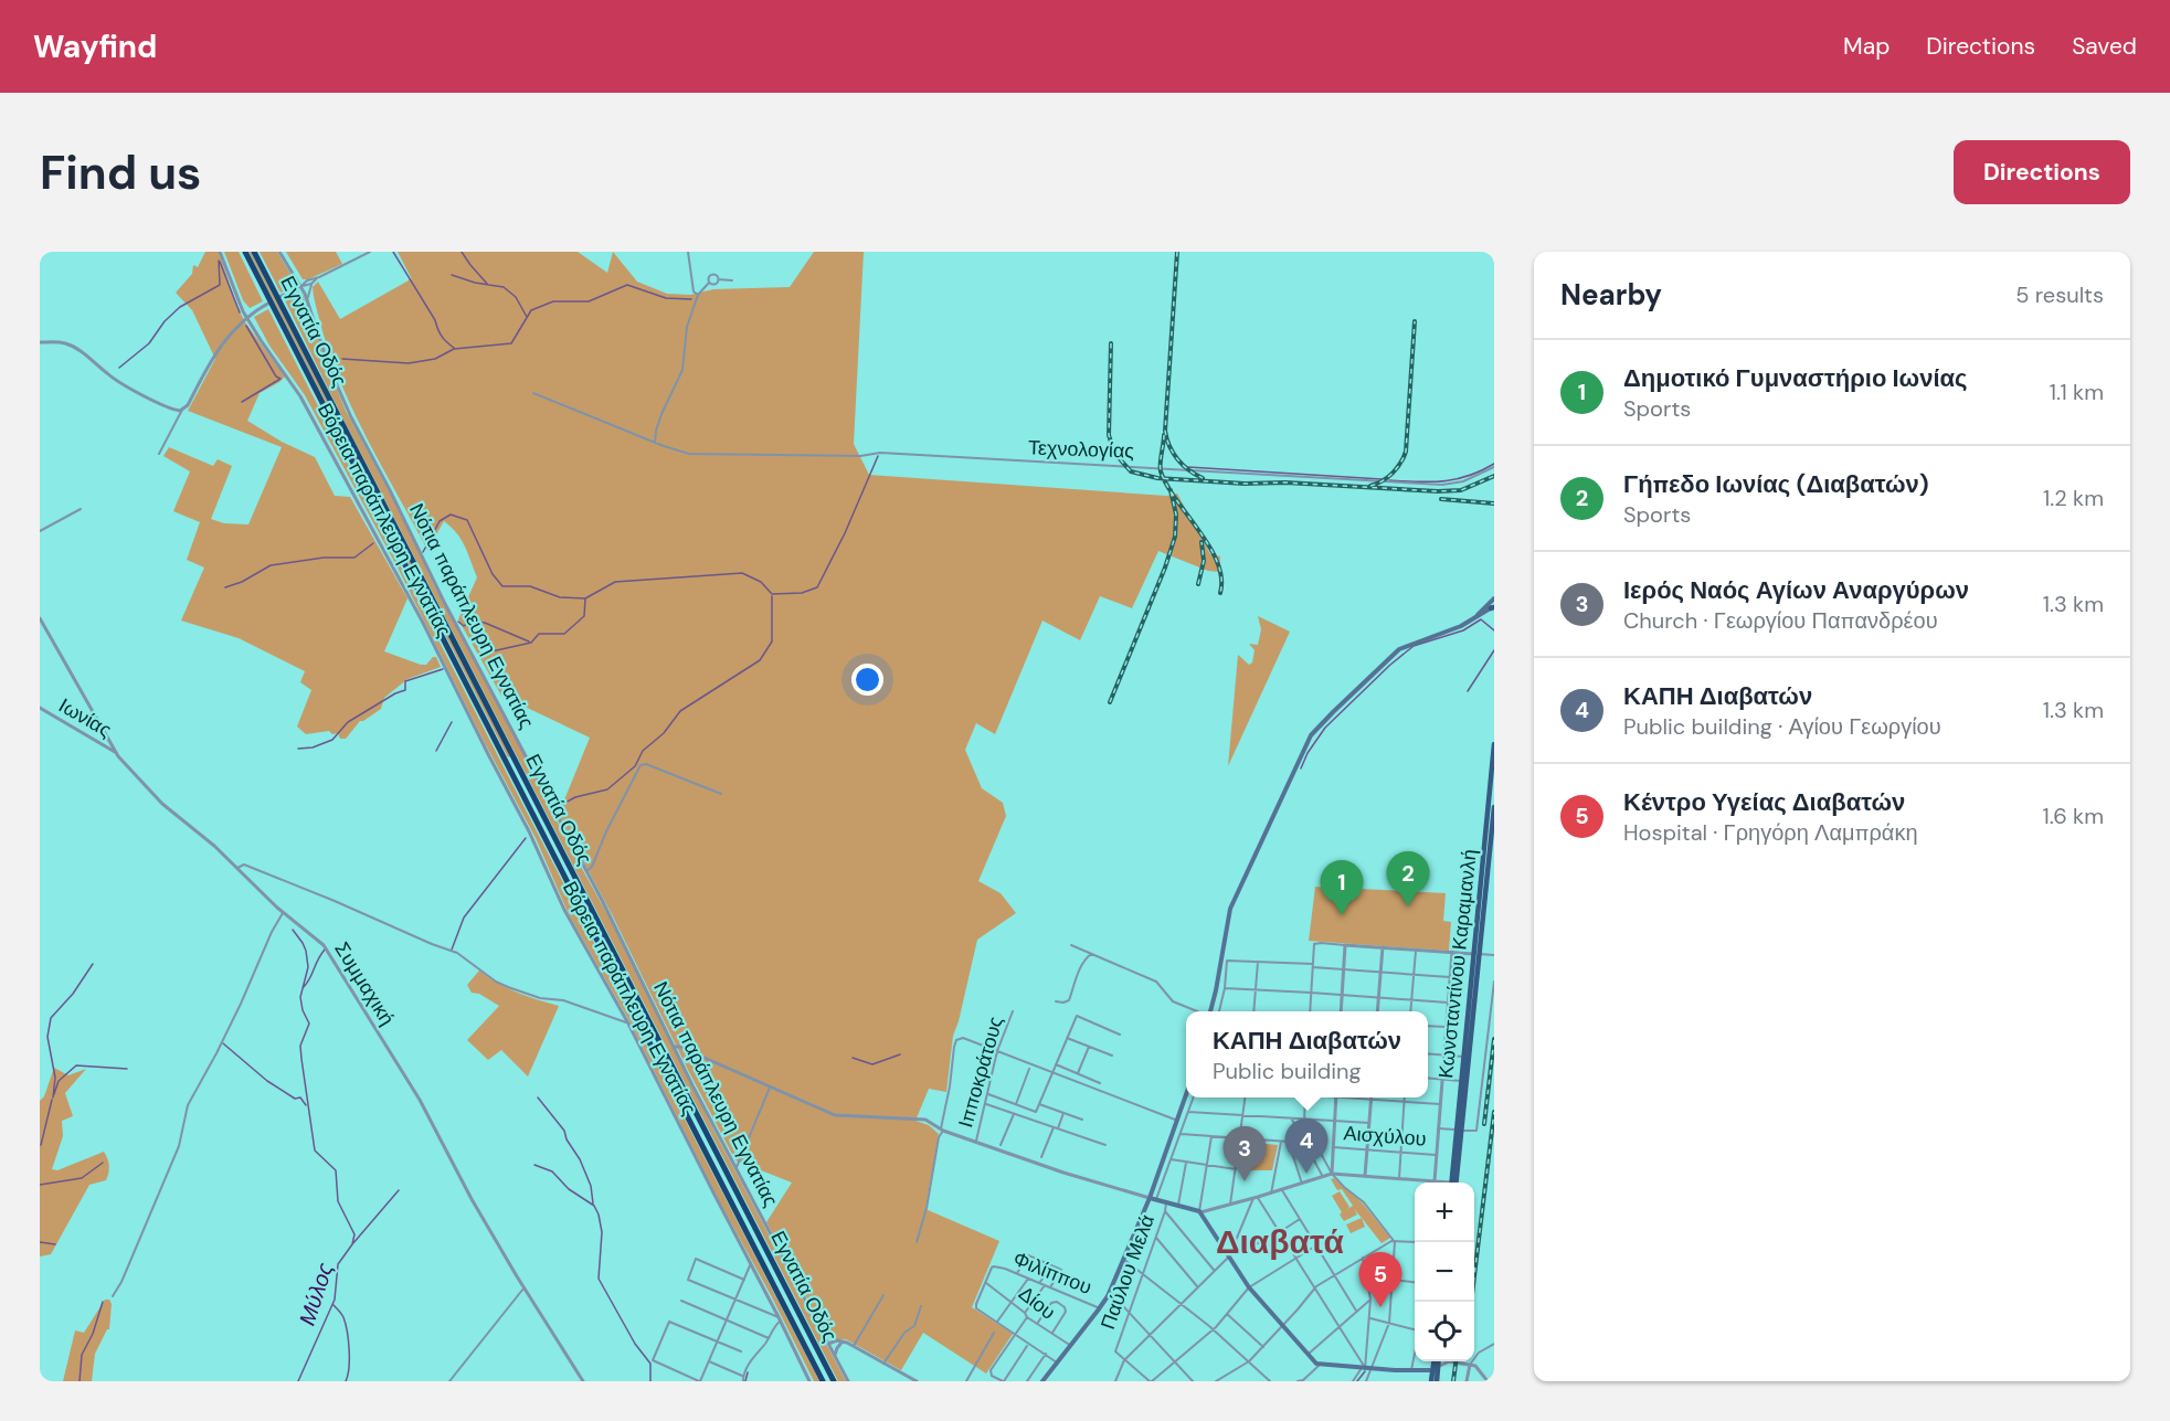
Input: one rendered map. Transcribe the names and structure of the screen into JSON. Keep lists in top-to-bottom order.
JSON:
{
  "streets": {
    "highway": ["Εγνατία Οδός"],
    "main road": ["Κωνσταντίνου Καραμανλή"],
    "street": [
      "Τεχνολογίας",
      "Βόρεια παράπλευρη Εγνατίας",
      "Νότια παράπλευρη Εγνατίας",
      "Ιωνίας",
      "Συμμαχική",
      "Ιπποκράτους",
      "Αισχύλου",
      "Παύλου Μελά",
      "Φιλίππου",
      "Δίου"
    ]
  },
  "crossings": [
    ["Ιωνίας", "Συμμαχική"],
    ["Φιλίππου", "Δίου"]
  ],
  "districts": ["Διαβατά"],
  "water": ["Μύλος"],
  "page": {
    "header": "Wayfind",
    "nav": ["Map", "Directions", "Saved"],
    "buttons": "Directions",
    "title": "Find us",
    "heading": ["Nearby", "5 results"],
    "list": [
      {
        "mark": "1",
        "name": "Δημοτικό Γυμναστήριο Ιωνίας",
        "note": "Sports",
        "value": "1.1 km"
      },
      {
        "mark": "2",
        "name": "Γήπεδο Ιωνίας (Διαβατών)",
        "note": "Sports",
        "value": "1.2 km"
      },
      {
        "mark": "3",
        "name": "Ιερός Ναός Αγίων Αναργύρων",
        "note": "Church · Γεωργίου Παπανδρέου",
        "value": "1.3 km"
      },
      {
        "mark": "4",
        "name": "ΚΑΠΗ Διαβατών",
        "note": "Public building · Αγίου Γεωργίου",
        "value": "1.3 km"
      },
      {
        "mark": "5",
        "name": "Κέντρο Υγείας Διαβατών",
        "note": "Hospital · Γρηγόρη Λαμπράκη",
        "value": "1.6 km"
      }
    ],
    "pins": [
      "2",
      "1",
      "4",
      "3",
      "5"
    ],
    "popup": ["ΚΑΠΗ Διαβατών", "Public building"],
    "map_buttons": ["+", "−"]
  }
}
